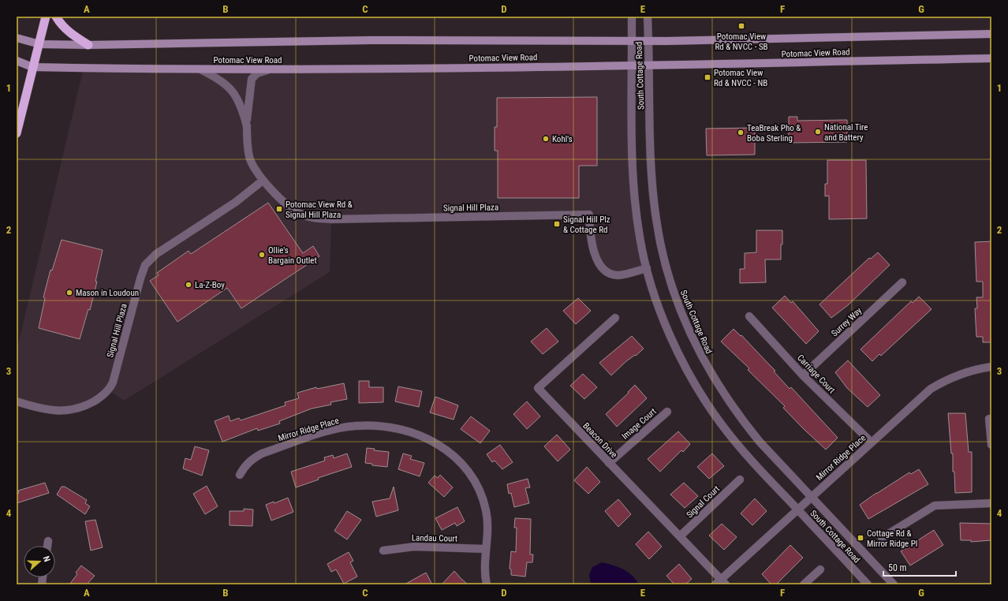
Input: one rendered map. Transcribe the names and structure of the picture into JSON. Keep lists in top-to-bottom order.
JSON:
{
  "streets": {
    "main road": ["Potomac View Road"],
    "street": [
      "South Cottage Road",
      "Signal Hill Plaza",
      "Surrey Way",
      "Carriage Court",
      "Image Court",
      "Mirror Ridge Place",
      "Beacon Drive",
      "Signal Court",
      "Landau Court"
    ]
  },
  "crossings": [
    ["Potomac View Road", "South Cottage Road"],
    ["South Cottage Road", "Signal Hill Plaza"],
    ["South Cottage Road", "Mirror Ridge Place"],
    ["Surrey Way", "Carriage Court"],
    ["Carriage Court", "Mirror Ridge Place"],
    ["Image Court", "Beacon Drive"],
    ["Mirror Ridge Place", "Beacon Drive"],
    ["Mirror Ridge Place", "Landau Court"],
    ["Beacon Drive", "Signal Court"]
  ],
  "places": {
    "transit": [
      "Potomac View Rd & NVCC - SB",
      "Potomac View Rd & NVCC - NB",
      "Potomac View Rd & Signal Hill Plaza",
      "Signal Hill Plz & Cottage Rd",
      "Cottage Rd & Mirror Ridge Pl"
    ],
    "other": [
      "National Tire and Battery",
      "TeaBreak Pho & Boba Sterling",
      "Kohl's",
      "Ollie's Bargain Outlet",
      "La-Z-Boy",
      "Mason in Loudoun"
    ]
  },
  "scale_bar": "50 m",
  "north": "right",
  "grid": {
    "columns": [
      "A",
      "B",
      "C",
      "D",
      "E",
      "F",
      "G"
    ],
    "rows": [
      "1",
      "2",
      "3",
      "4"
    ]
  }
}
